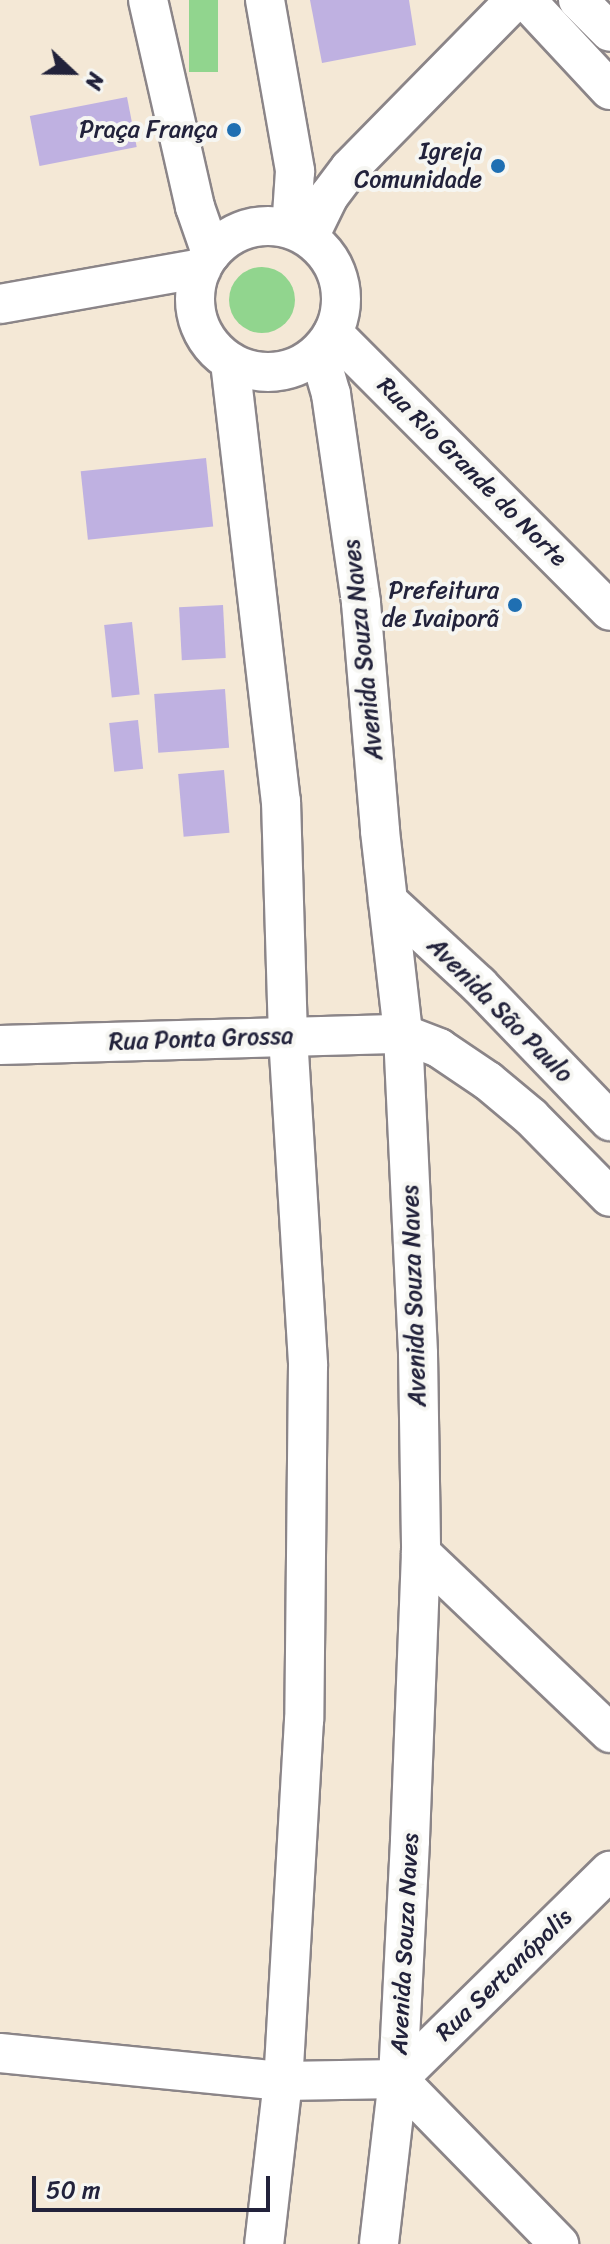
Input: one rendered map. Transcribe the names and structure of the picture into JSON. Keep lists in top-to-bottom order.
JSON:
{
  "streets": {
    "street": [
      "Rua Rio Grande do Norte",
      "Avenida Souza Naves",
      "Avenida São Paulo",
      "Rua Ponta Grossa",
      "Rua Sertanópolis"
    ]
  },
  "crossings": [
    ["Rua Rio Grande do Norte", "Avenida Souza Naves"],
    ["Avenida Souza Naves", "Avenida São Paulo"],
    ["Avenida Souza Naves", "Rua Ponta Grossa"],
    ["Avenida Souza Naves", "Rua Sertanópolis"]
  ],
  "places": ["Praça França", "Igreja Comunidade", "Prefeitura de Ivaiporã"],
  "scale_bar": "50 m",
  "north": "right"
}
